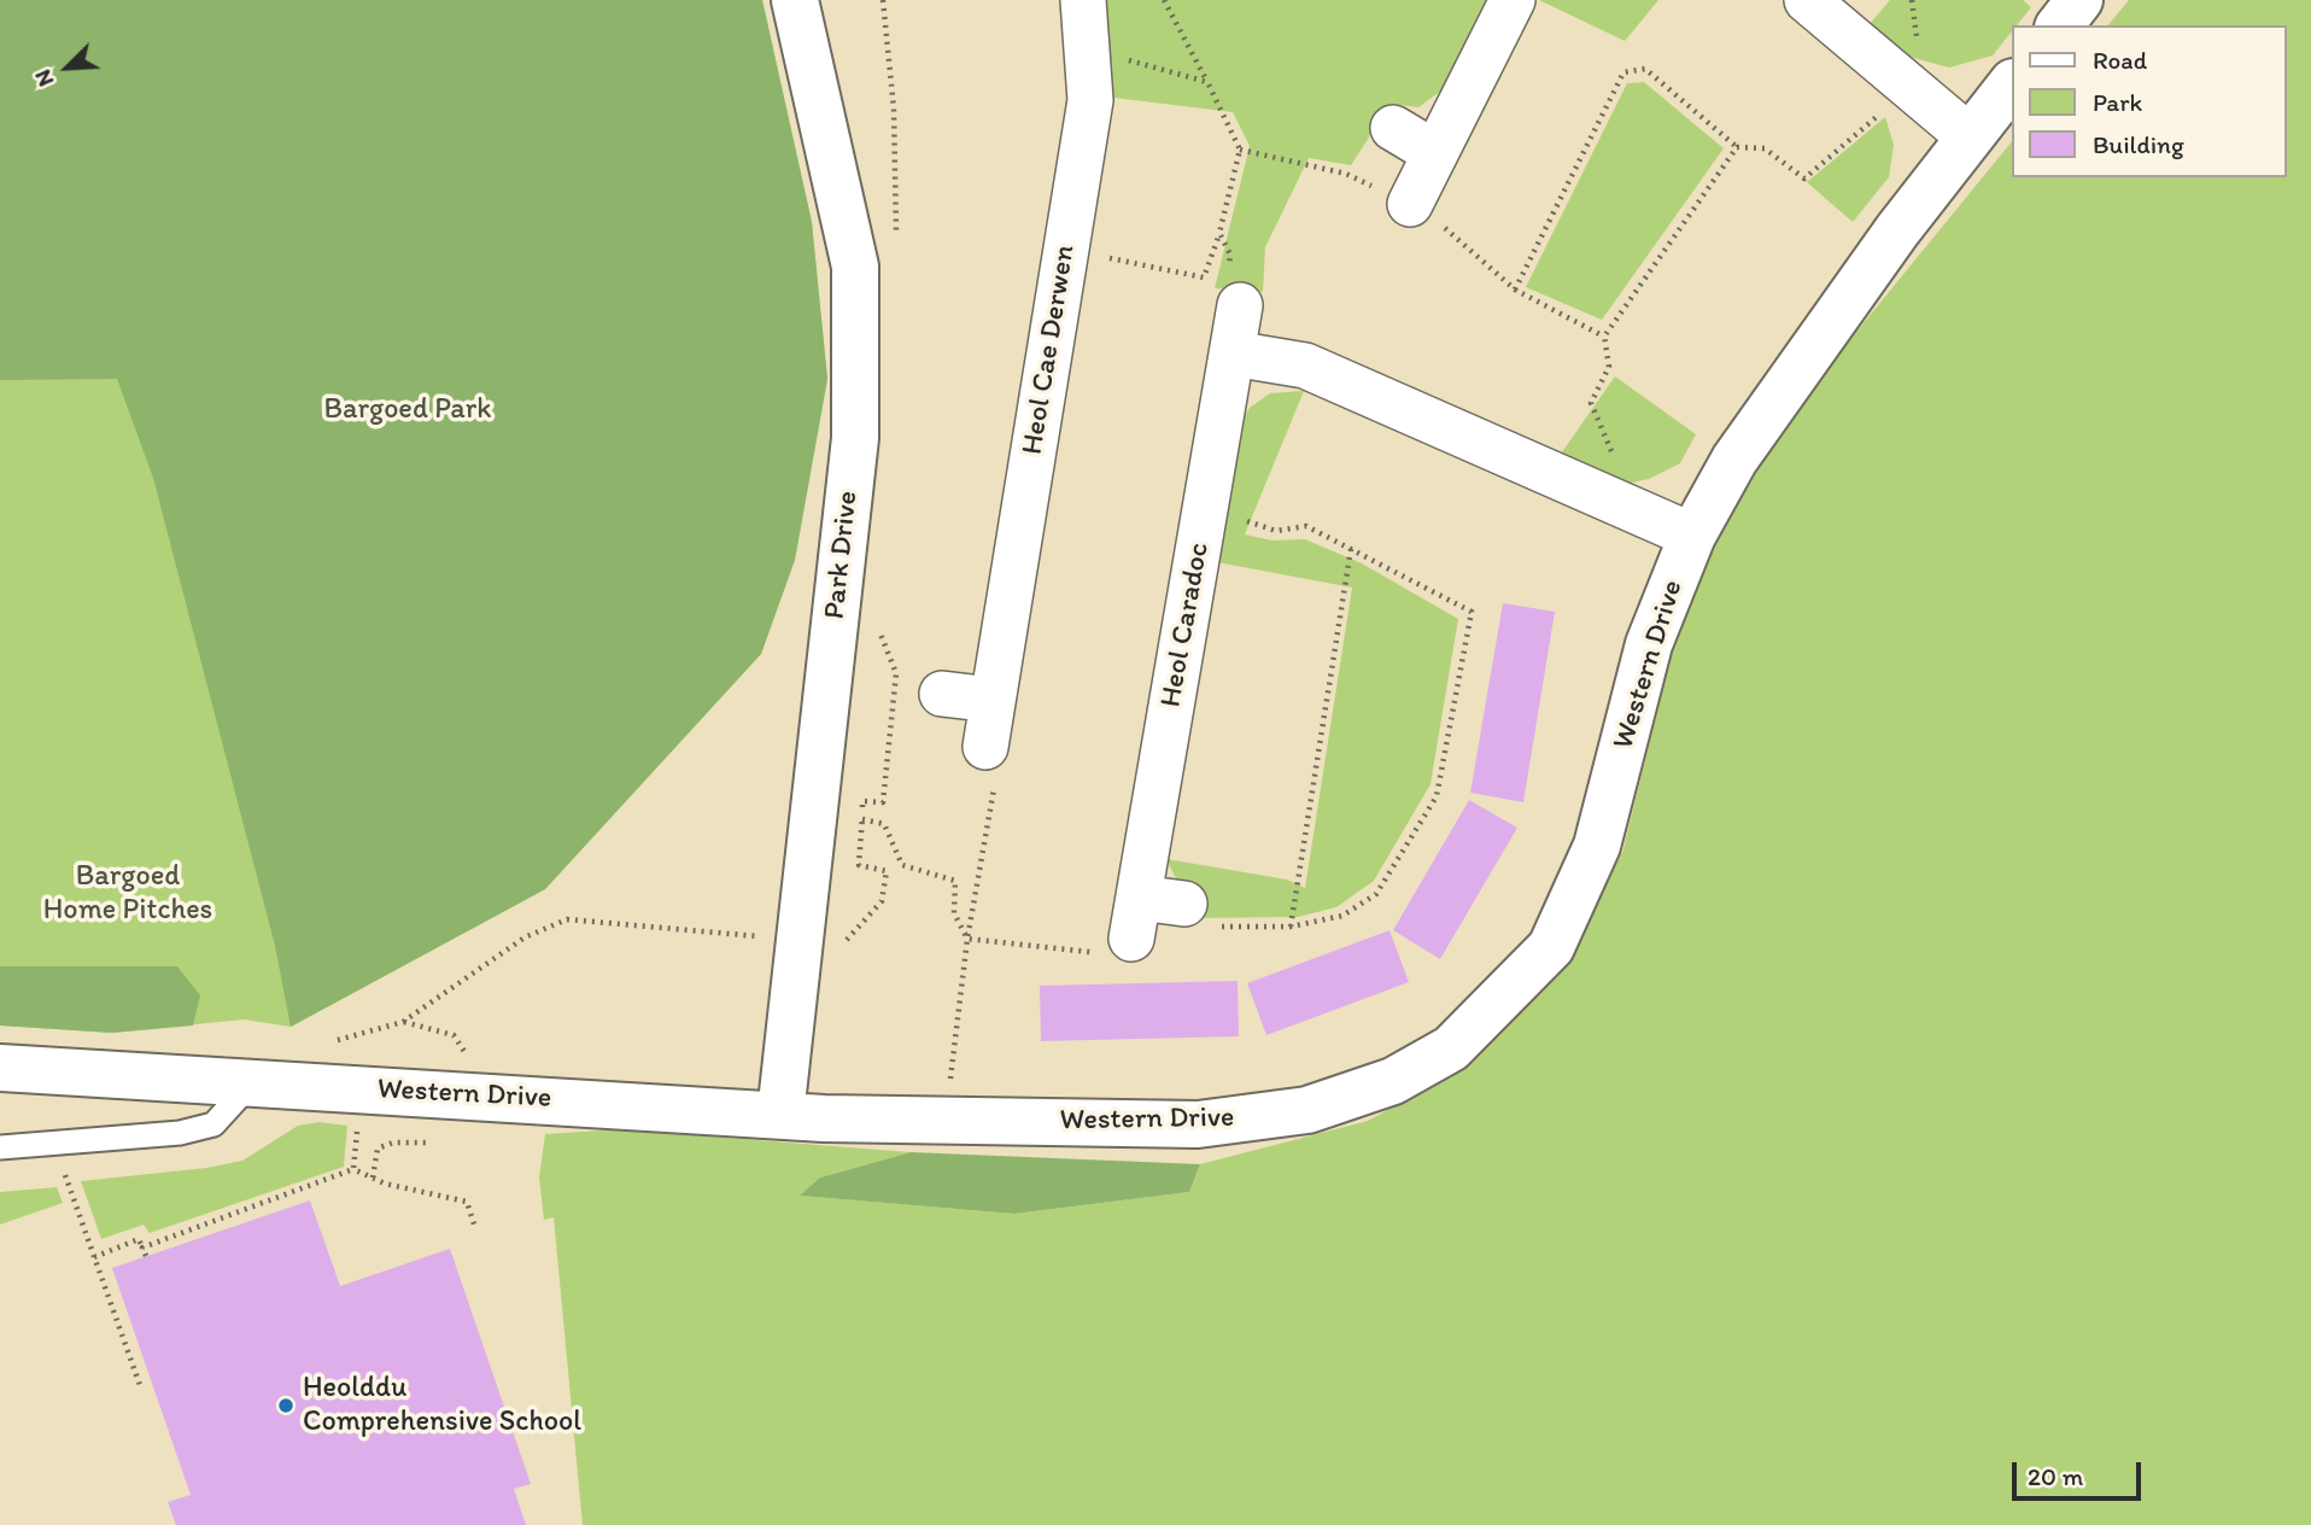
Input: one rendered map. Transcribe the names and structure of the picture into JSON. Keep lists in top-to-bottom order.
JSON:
{
  "streets": {
    "street": [
      "Heol Cae Derwen",
      "Park Drive",
      "Heol Caradoc",
      "Western Drive"
    ]
  },
  "crossings": [
    ["Park Drive", "Western Drive"]
  ],
  "parks": ["Bargoed Park", "Bargoed Home Pitches"],
  "places": ["Heolddu Comprehensive School"],
  "legend": ["Road", "Park", "Building"],
  "scale_bar": "20 m",
  "north": "bottom left"
}
